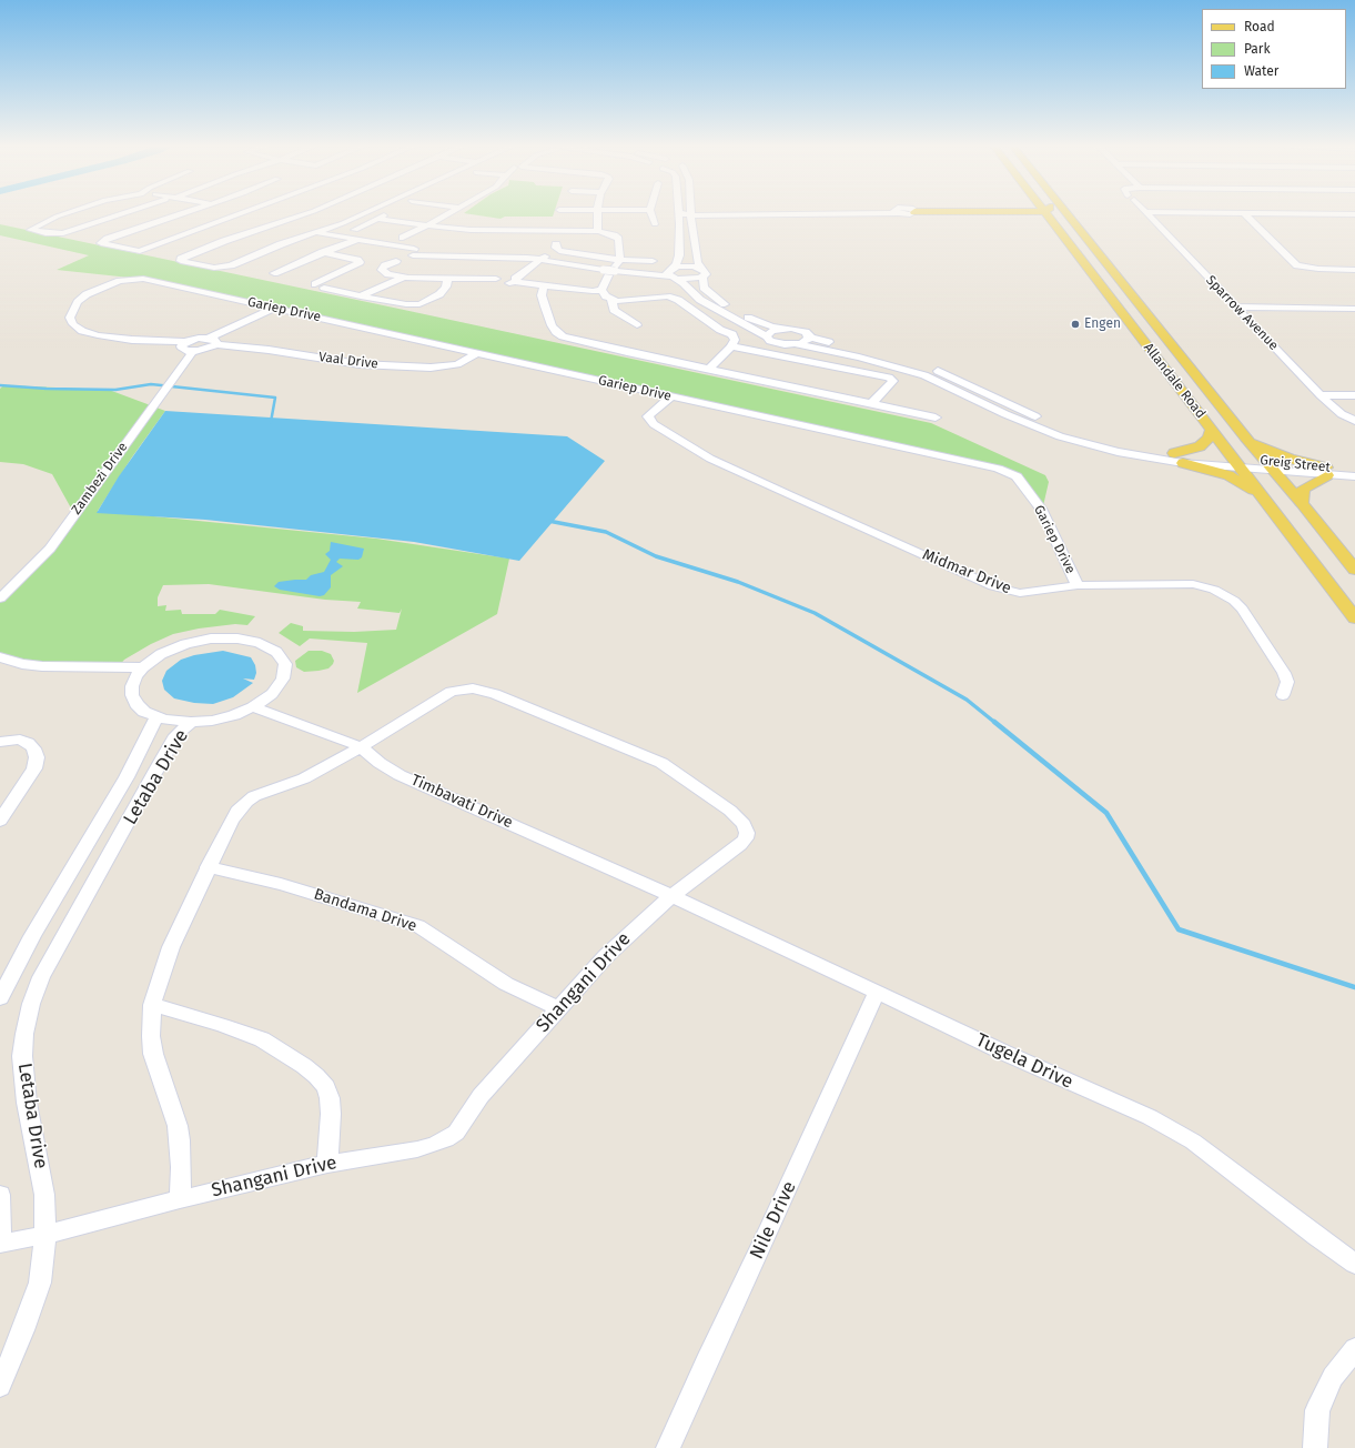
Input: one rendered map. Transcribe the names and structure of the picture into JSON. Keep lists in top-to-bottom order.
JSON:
{
  "streets": {
    "main road": ["Allandale Road"],
    "street": [
      "Gariep Drive",
      "Sparrow Avenue",
      "Vaal Drive",
      "Greig Street",
      "Zambezi Drive",
      "Midmar Drive",
      "Letaba Drive",
      "Timbavati Drive",
      "Bandama Drive",
      "Shangani Drive",
      "Tugela Drive",
      "Nile Drive"
    ]
  },
  "crossings": [
    ["Gariep Drive", "Vaal Drive"],
    ["Gariep Drive", "Midmar Drive"],
    ["Allandale Road", "Greig Street"],
    ["Letaba Drive", "Shangani Drive"],
    ["Timbavati Drive", "Shangani Drive"],
    ["Timbavati Drive", "Tugela Drive"],
    ["Bandama Drive", "Shangani Drive"],
    ["Shangani Drive", "Tugela Drive"],
    ["Tugela Drive", "Nile Drive"]
  ],
  "places": ["Engen"],
  "legend": ["Road", "Park", "Water"]
}
